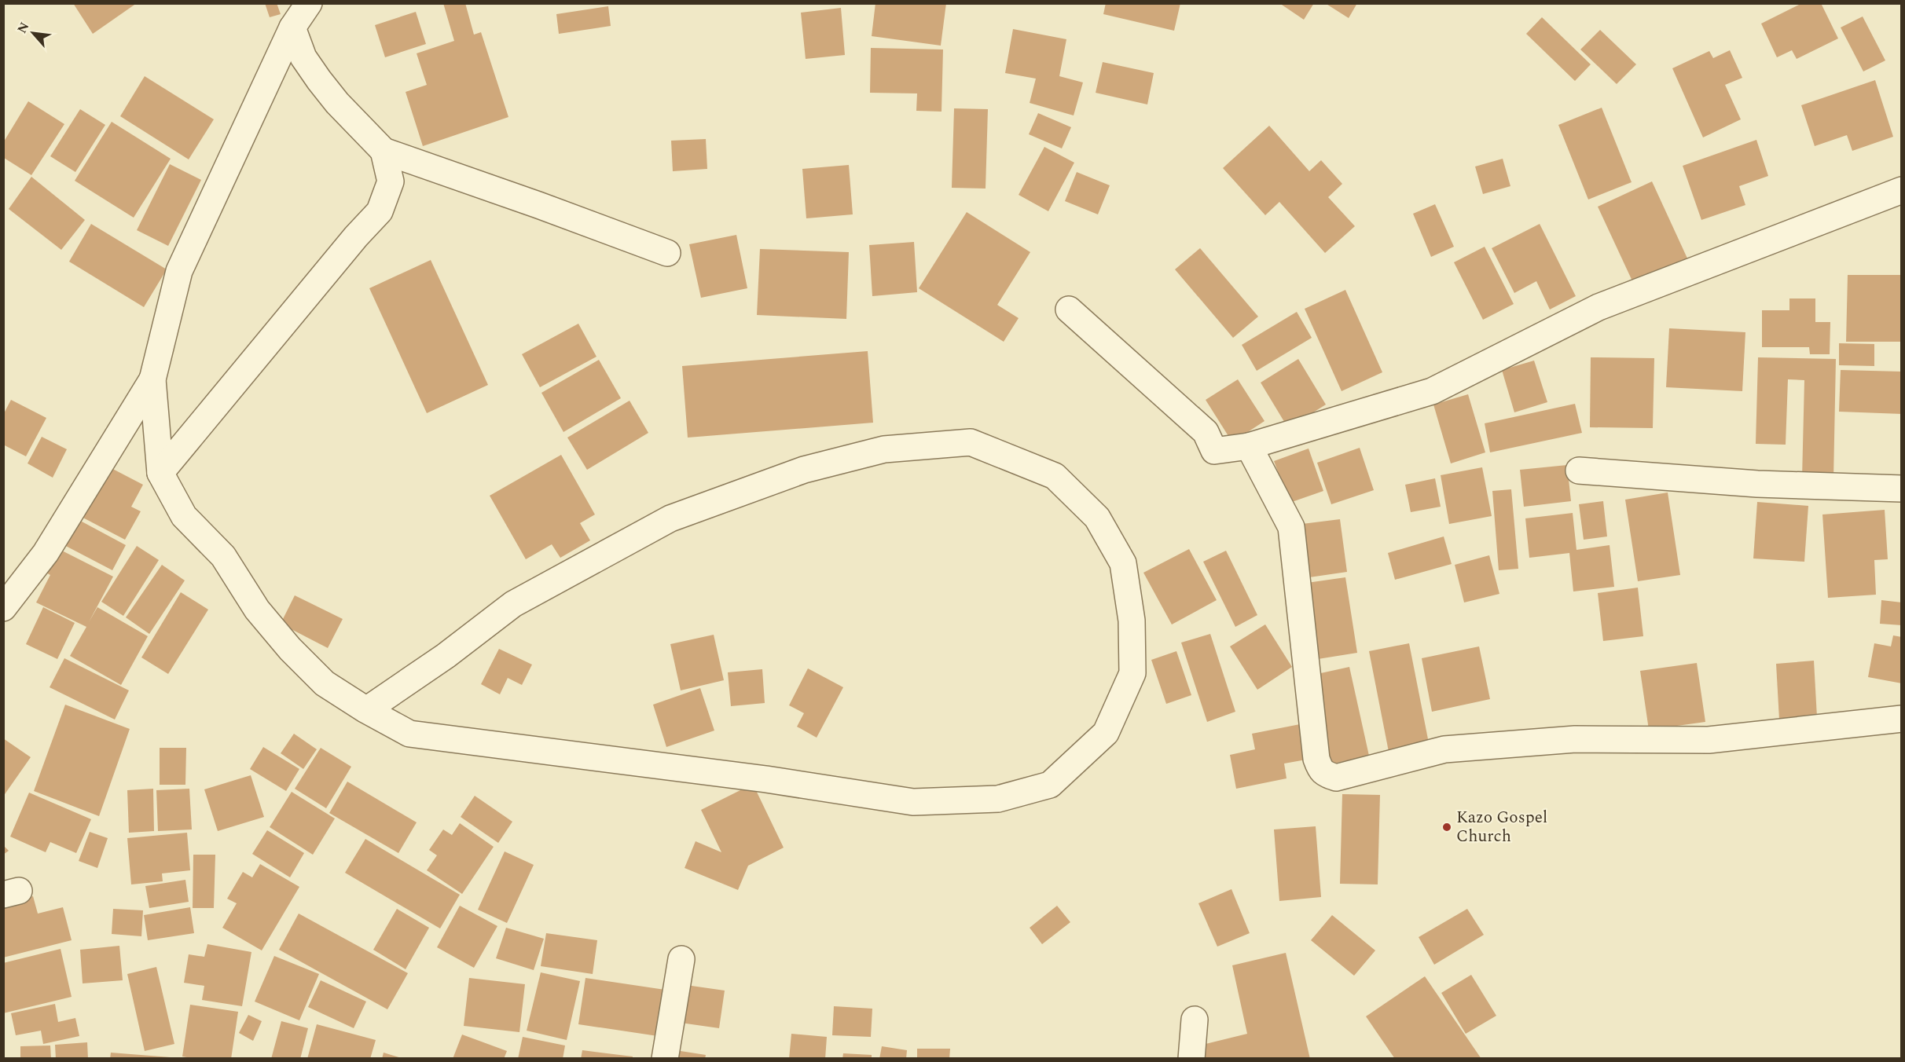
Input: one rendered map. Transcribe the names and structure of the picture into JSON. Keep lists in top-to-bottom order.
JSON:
{
  "places": ["Kazo Gospel Church"],
  "north": "top left"
}
